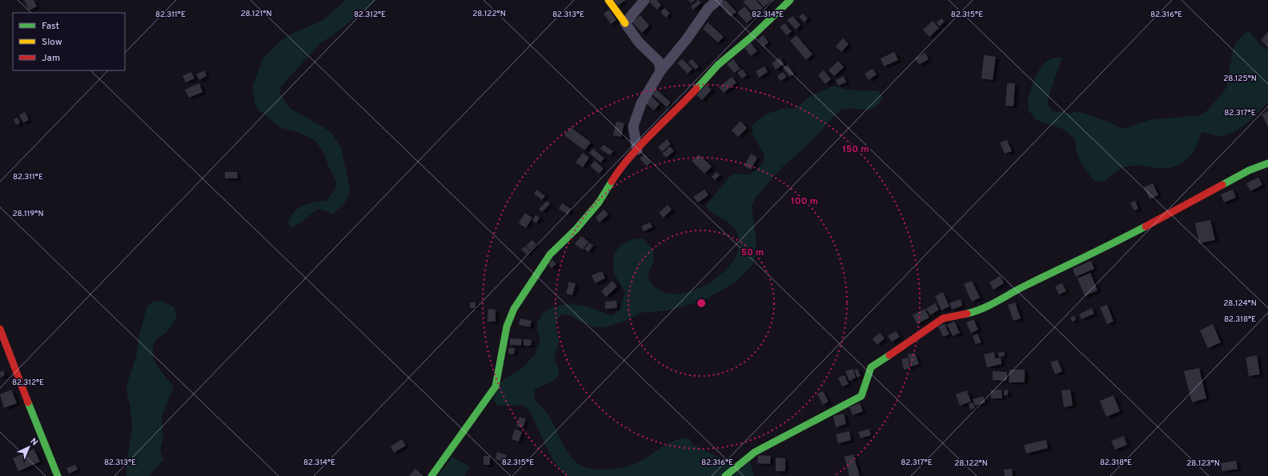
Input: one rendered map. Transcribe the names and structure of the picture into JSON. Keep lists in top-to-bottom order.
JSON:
{
  "legend": ["Fast", "Slow", "Jam"],
  "north": "top right",
  "coordinates": [
    "28.121°N",
    "28.122°N",
    "82.311°E",
    "82.312°E",
    "82.313°E",
    "82.314°E",
    "82.315°E",
    "82.316°E",
    "28.125°N",
    "82.317°E",
    "28.119°N",
    "28.124°N",
    "82.318°E",
    "28.123°N"
  ],
  "rings": ["150 m", "100 m", "50 m"]
}
